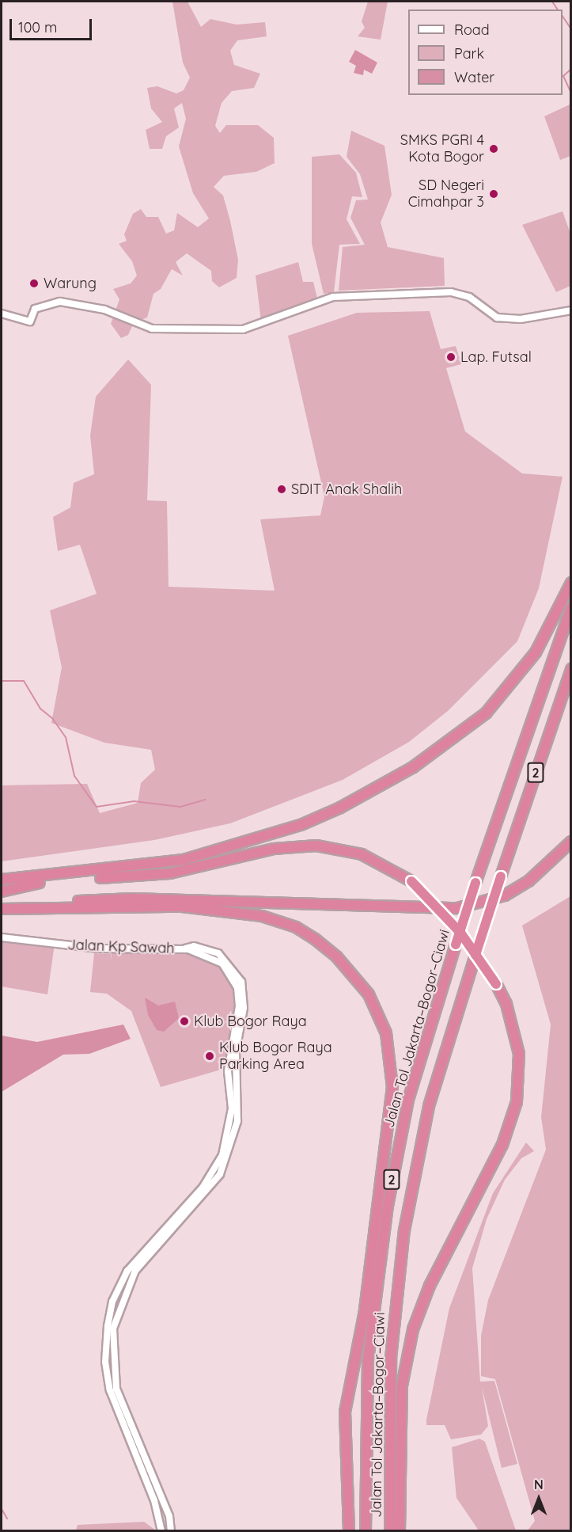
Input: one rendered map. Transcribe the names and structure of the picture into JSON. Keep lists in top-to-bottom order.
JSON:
{
  "streets": {
    "highway": ["2", "Jalan Tol Jakarta–Bogor–Ciawi"],
    "street": ["Jalan Kp Sawah"]
  },
  "places": [
    "SMKS PGRI 4 Kota Bogor",
    "SD Negeri Cimahpar 3",
    "Warung",
    "Lap. Futsal",
    "SDIT Anak Shalih",
    "Klub Bogor Raya",
    "Klub Bogor Raya Parking Area"
  ],
  "legend": ["Road", "Park", "Water"],
  "scale_bar": "100 m",
  "north": "top"
}
